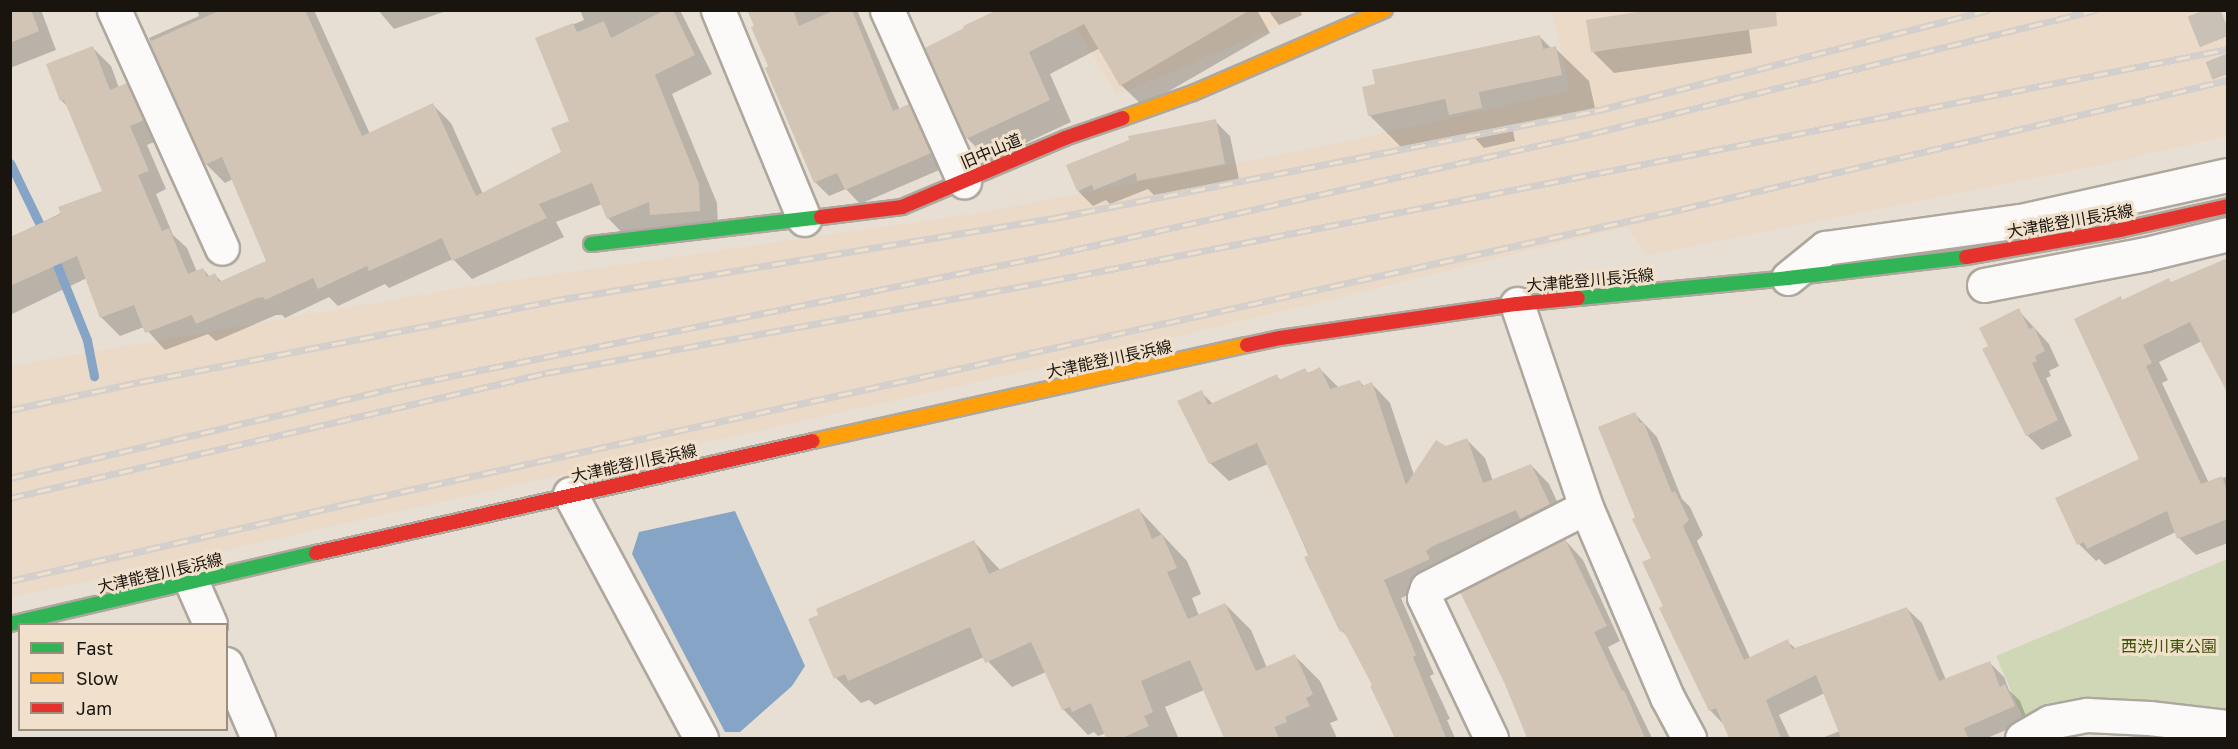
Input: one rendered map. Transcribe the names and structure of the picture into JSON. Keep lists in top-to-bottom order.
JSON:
{
  "streets": {
    "main road": ["旧中山道", "大津能登川長浜線"]
  },
  "parks": ["西渋川東公園"],
  "legend": ["Fast", "Slow", "Jam"]
}
